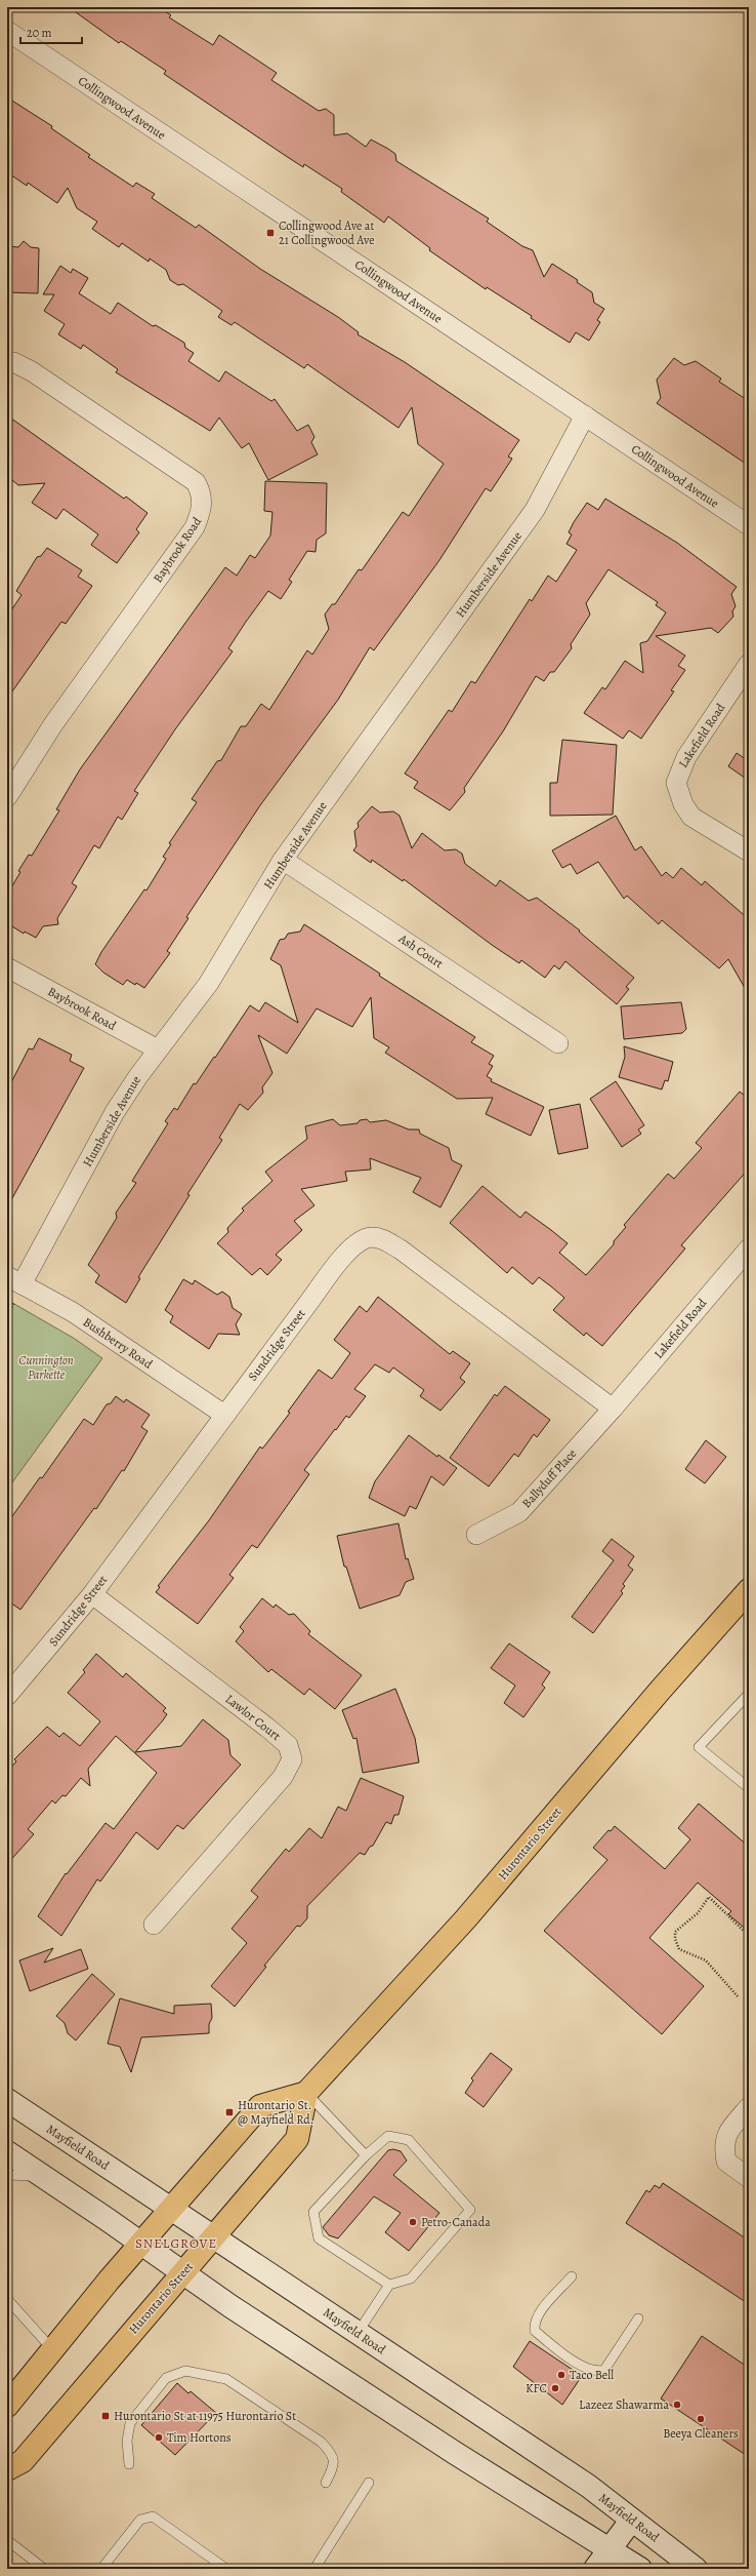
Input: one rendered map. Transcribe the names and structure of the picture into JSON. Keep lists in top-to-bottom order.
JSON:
{
  "streets": {
    "main road": ["Hurontario Street", "Mayfield Road"],
    "street": [
      "Collingwood Avenue",
      "Baybrook Road",
      "Humberside Avenue",
      "Lakefield Road",
      "Ash Court",
      "Bushberry Road",
      "Sundridge Street",
      "Ballyduff Place",
      "Lawlor Court"
    ]
  },
  "crossings": [
    ["Collingwood Avenue", "Humberside Avenue"],
    ["Baybrook Road", "Humberside Avenue"],
    ["Humberside Avenue", "Ash Court"],
    ["Humberside Avenue", "Bushberry Road"],
    ["Lakefield Road", "Sundridge Street"],
    ["Lakefield Road", "Ballyduff Place"],
    ["Bushberry Road", "Sundridge Street"],
    ["Sundridge Street", "Ballyduff Place"],
    ["Sundridge Street", "Lawlor Court"],
    ["Hurontario Street", "Mayfield Road"]
  ],
  "districts": ["SNELGROVE"],
  "parks": ["Cunnington Parkette"],
  "places": {
    "transit": ["Collingwood Ave at 21 Collingwood Ave", "Hurontario St. @ Mayfield Rd.", "Hurontario St at 11975 Hurontario St"],
    "other": [
      "Petro-Canada",
      "Taco Bell",
      "KFC",
      "Lazeez Shawarma",
      "Beeya Cleaners",
      "Tim Hortons"
    ]
  },
  "scale_bar": "20 m"
}
